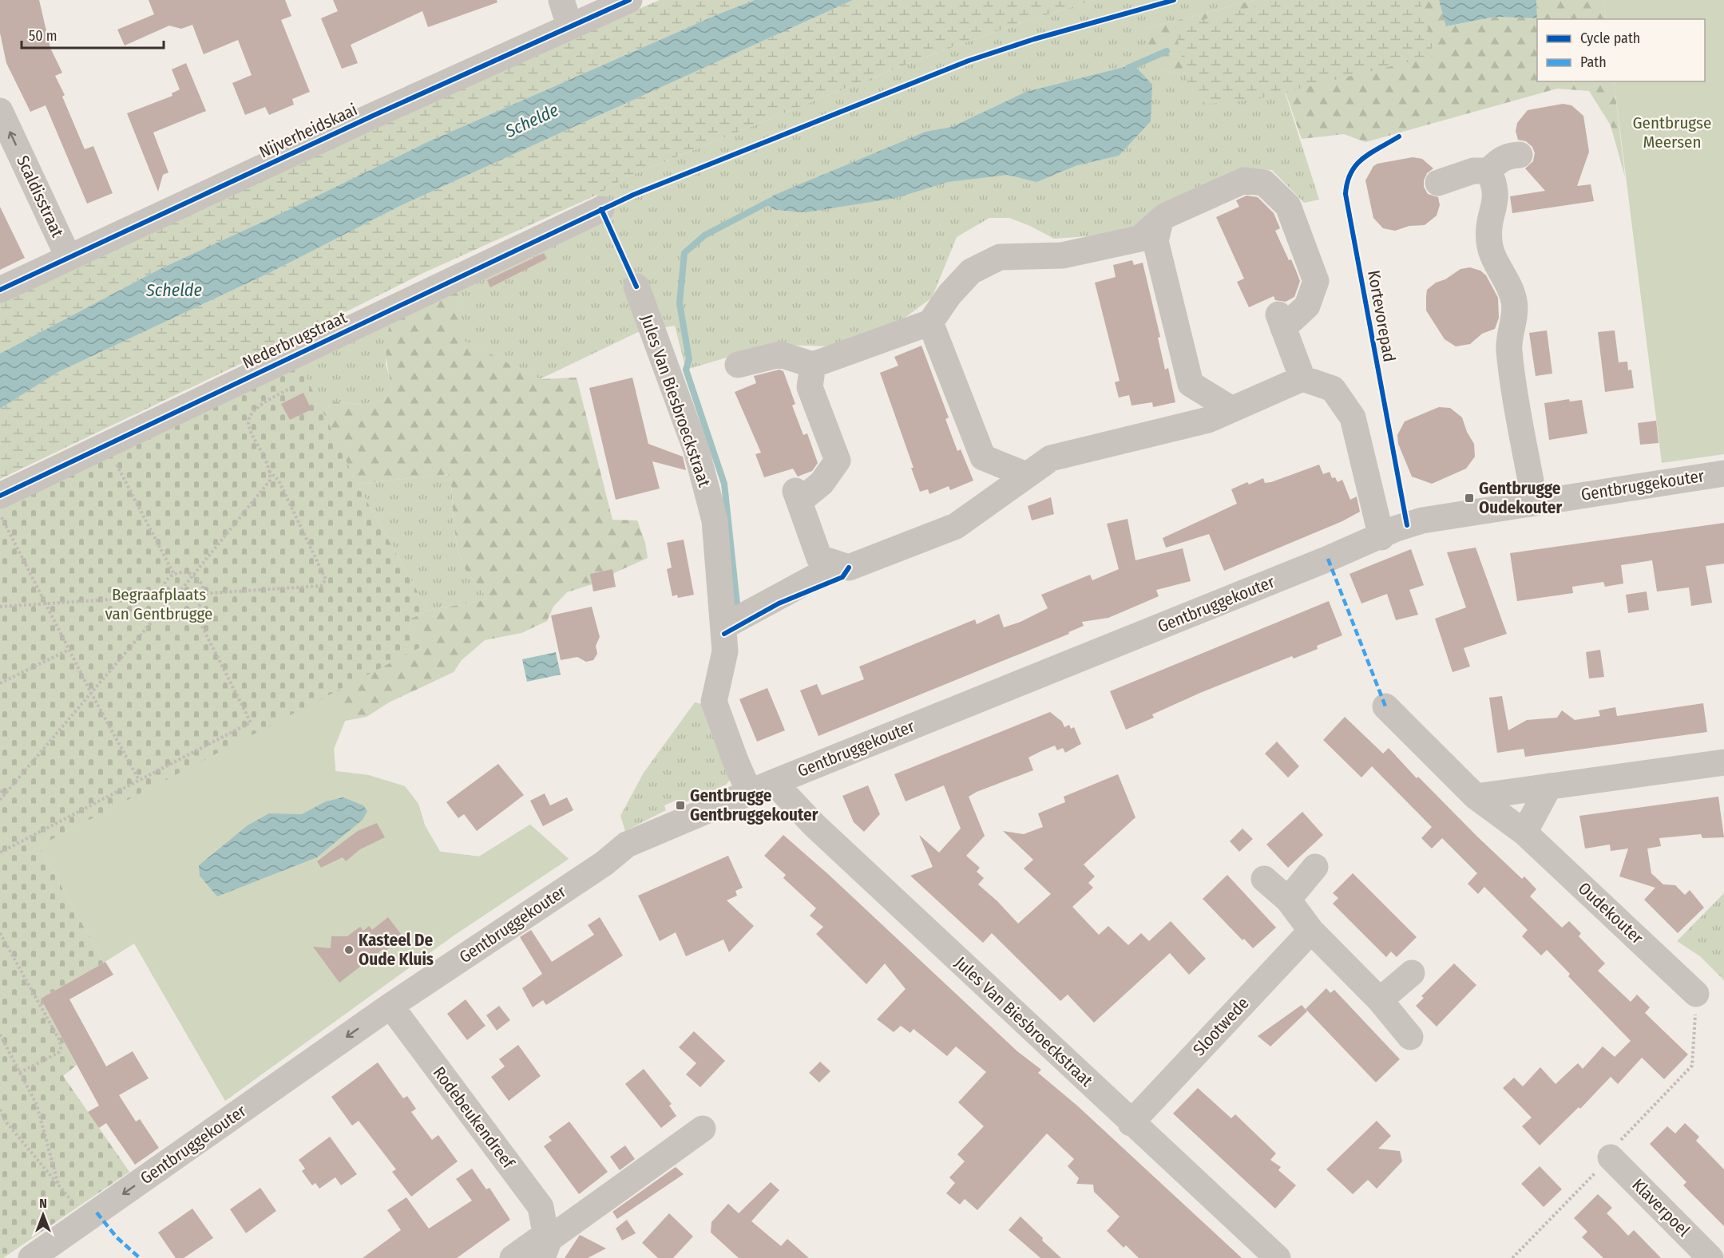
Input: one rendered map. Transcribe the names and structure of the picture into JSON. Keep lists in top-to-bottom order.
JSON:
{
  "streets": {
    "street": [
      "Nijverheidskaai",
      "Scaldisstraat",
      "Nederbrugstraat",
      "Jules Van Biesbroeckstraat",
      "Gentbruggekouter",
      "Oudekouter",
      "Slootwede",
      "Rodebeukendreef",
      "Klaverpoel"
    ],
    "cycle path": ["Kortevorepad"]
  },
  "crossings": [
    ["Nijverheidskaai", "Scaldisstraat"],
    ["Jules Van Biesbroeckstraat", "Gentbruggekouter"],
    ["Jules Van Biesbroeckstraat", "Slootwede"],
    ["Gentbruggekouter", "Rodebeukendreef"]
  ],
  "one_way": ["Scaldisstraat"],
  "water": ["Schelde"],
  "parks": ["Gentbrugse Meersen", "Begraafplaats van Gentbrugge"],
  "places": {
    "transit": ["Gentbrugge Oudekouter", "Gentbrugge Gentbruggekouter"],
    "other": ["Kasteel De Oude Kluis"]
  },
  "legend": ["Cycle path", "Path"],
  "scale_bar": "50 m",
  "north": "top"
}
